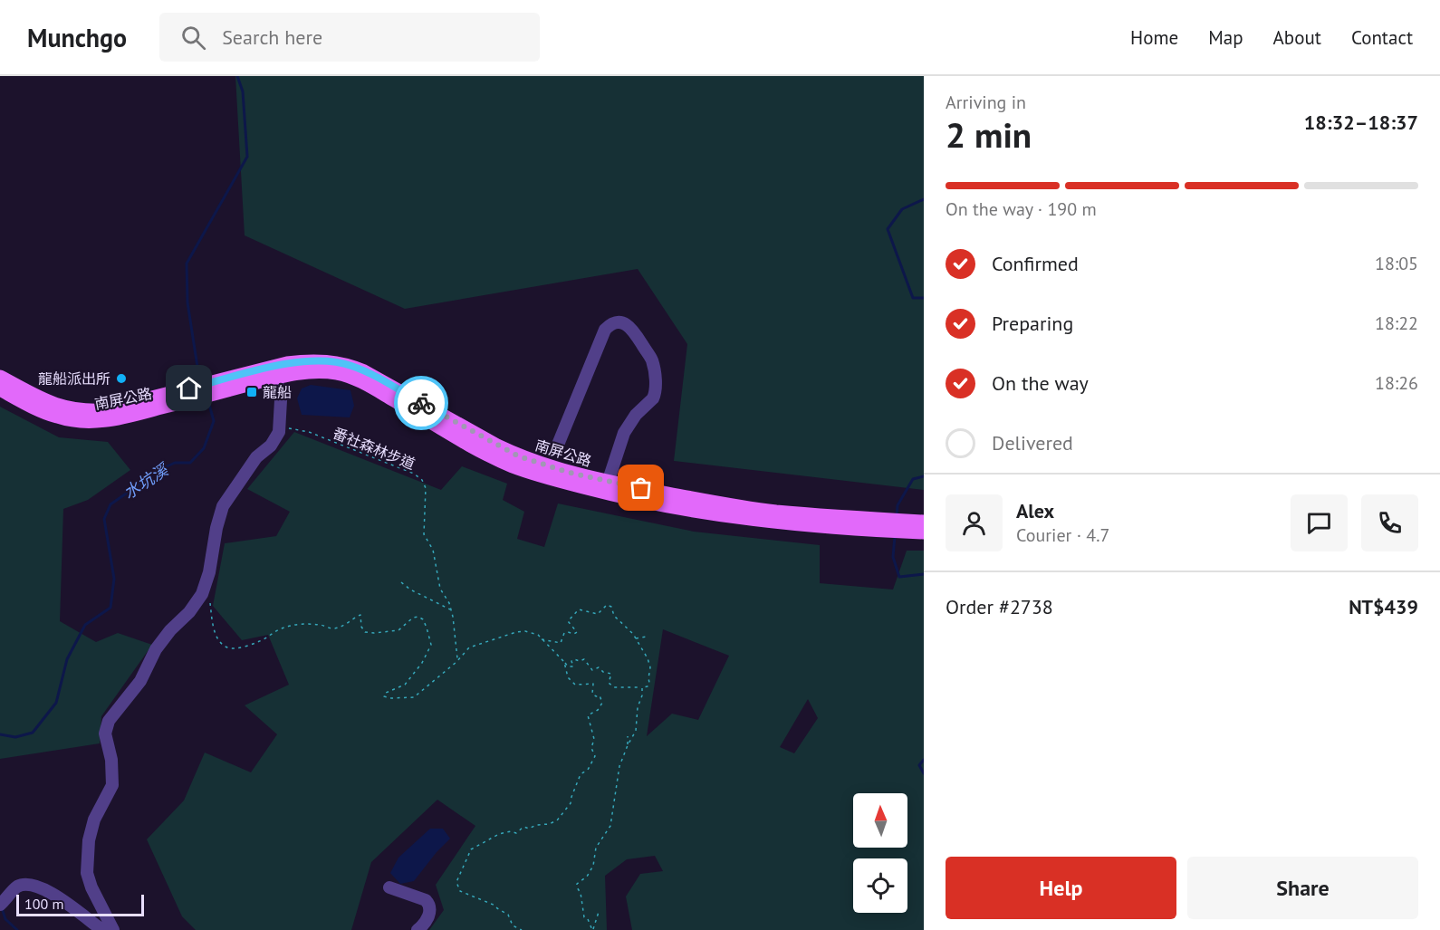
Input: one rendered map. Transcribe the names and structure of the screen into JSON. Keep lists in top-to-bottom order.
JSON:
{
  "streets": {
    "main road": ["南屏公路"],
    "path": ["番社森林步道"]
  },
  "water": ["水坑溪"],
  "places": {
    "other": ["龍船派出所"],
    "transit": ["龍船"]
  },
  "scale_bar": "100 m",
  "north": "top",
  "page": {
    "header": "Munchgo",
    "search": "Search here",
    "nav": [
      "Home",
      "Map",
      "About",
      "Contact"
    ],
    "heading": ["2 min", "Arriving in", "18:32–18:37"],
    "panel": [
      "Alex",
      "Courier · 4.7",
      "Order #2738",
      "NT$439"
    ],
    "bar": "On the way · 190 m",
    "list": [
      ["Confirmed", "18:05"],
      ["Preparing", "18:22"],
      ["On the way", "18:26"],
      "Delivered"
    ],
    "buttons": ["Help", "Share"],
    "scale": "100 m"
  }
}
